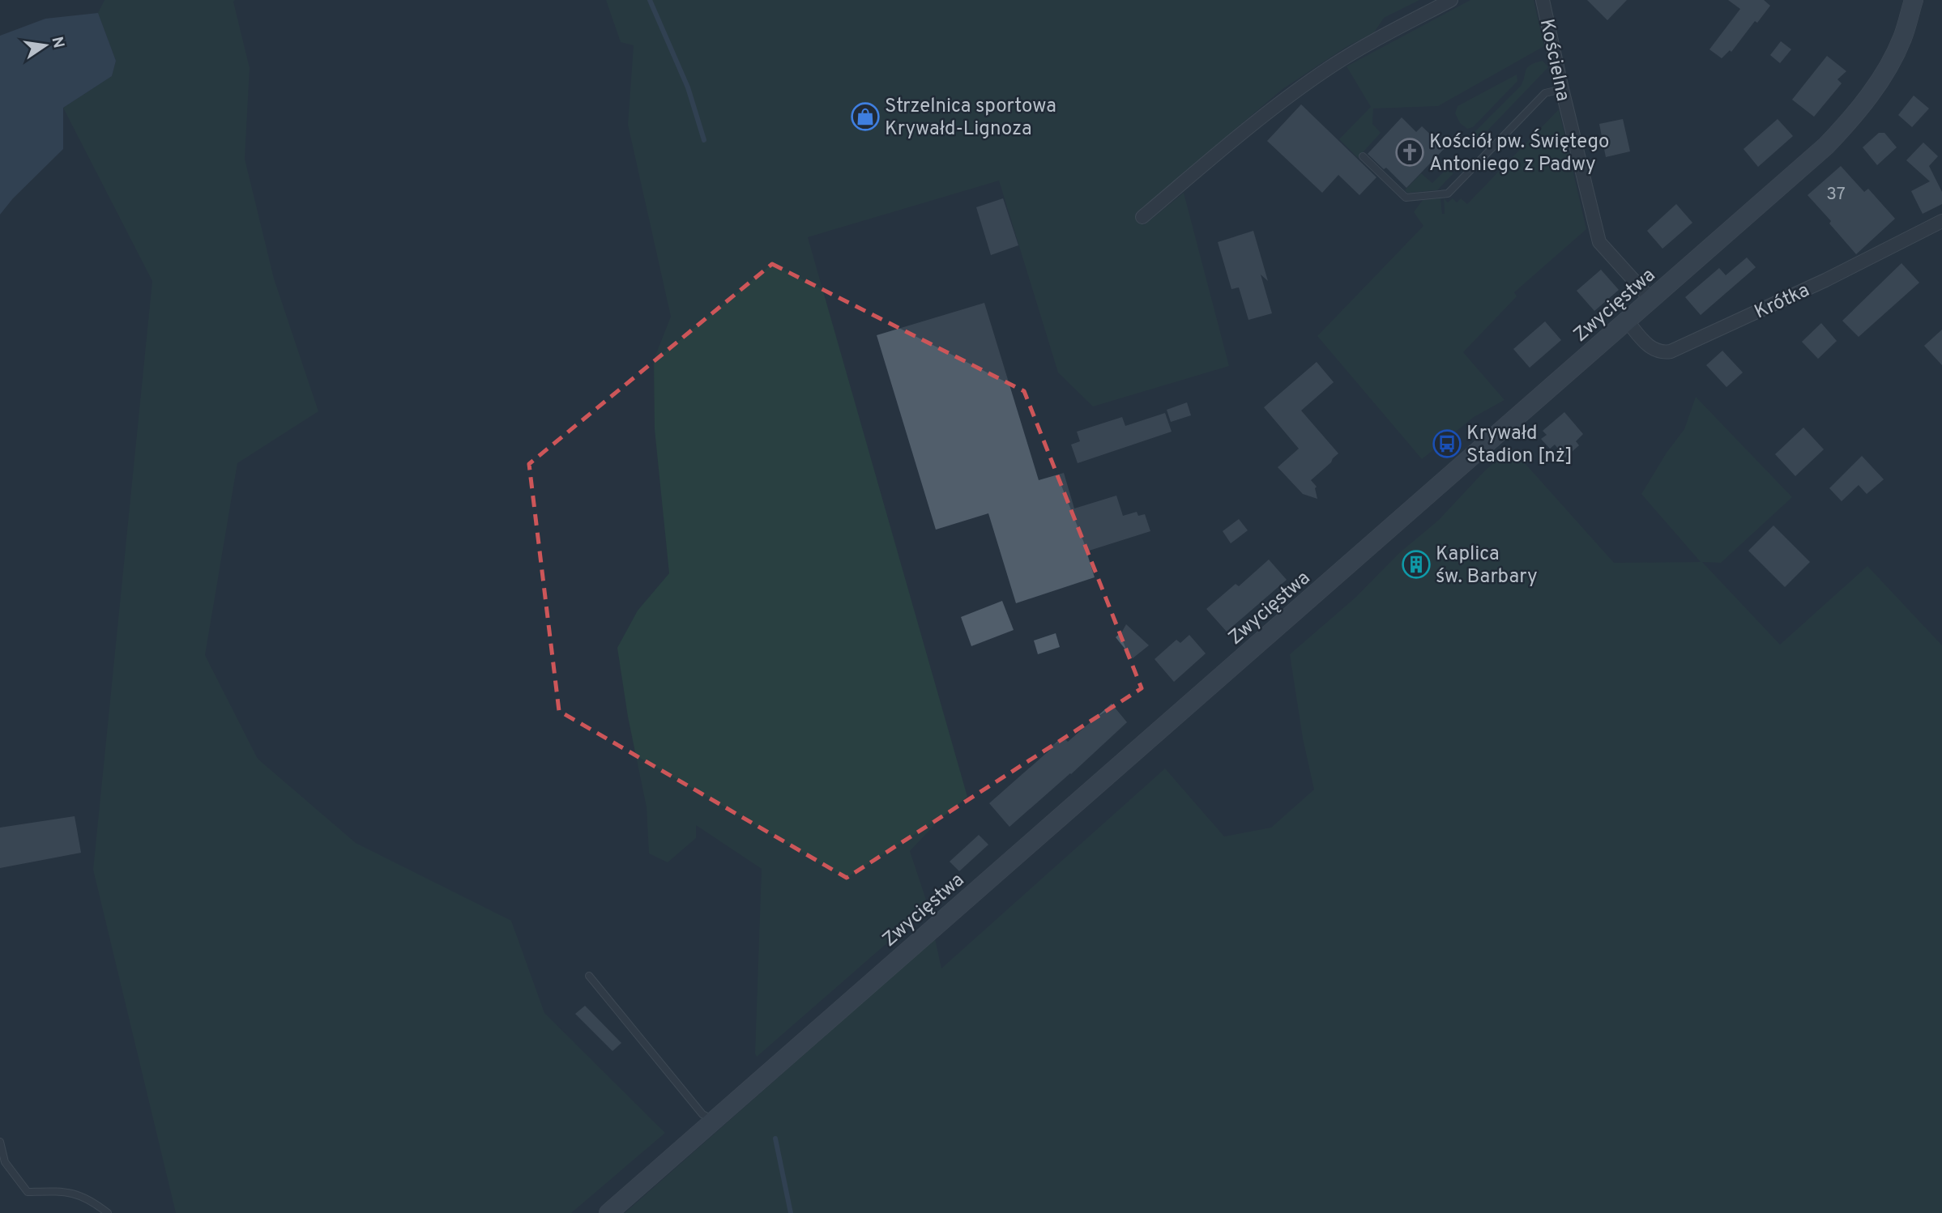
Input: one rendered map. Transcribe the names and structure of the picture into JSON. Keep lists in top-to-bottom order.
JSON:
{
  "streets": {
    "main road": ["Zwycięstwa"],
    "street": ["Kościelna", "Krótka"]
  },
  "crossings": [
    ["Kościelna", "Zwycięstwa"],
    ["Krótka", "Zwycięstwa"]
  ],
  "places": {
    "shop": ["Strzelnica sportowa Krywałd-Lignoza"],
    "church": ["Kościół pw. Świętego Antoniego z Padwy"],
    "bus stop": ["Krywałd Stadion [nż]"],
    "building": ["Kaplica św. Barbary"]
  },
  "house_numbers": ["37"],
  "north": "right"
}
